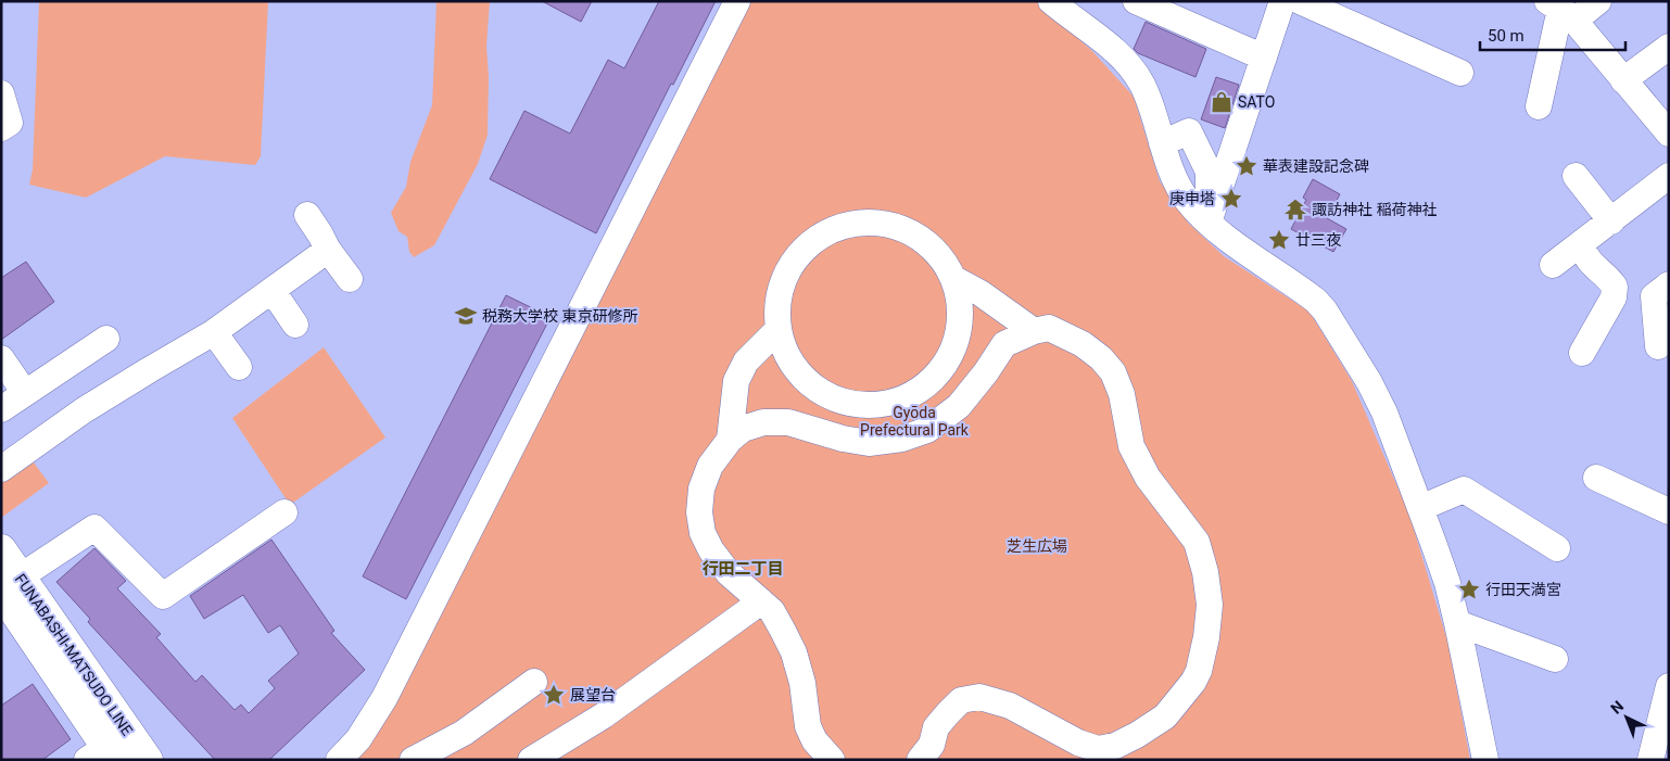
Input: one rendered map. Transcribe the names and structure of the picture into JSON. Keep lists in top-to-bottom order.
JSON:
{
  "streets": {
    "main road": ["FUNABASHI-MATSUDO LINE"]
  },
  "districts": ["行田二丁目"],
  "parks": ["Gyōda Prefectural Park", "芝生広場"],
  "places": {
    "shop": ["SATO"],
    "place": [
      "華表建設記念碑",
      "庚申塔",
      "廿三夜",
      "行田天満宮",
      "展望台"
    ],
    "temple": ["諏訪神社 稲荷神社"],
    "school or university": ["税務大学校 東京研修所"]
  },
  "scale_bar": "50 m",
  "north": "top left"
}
